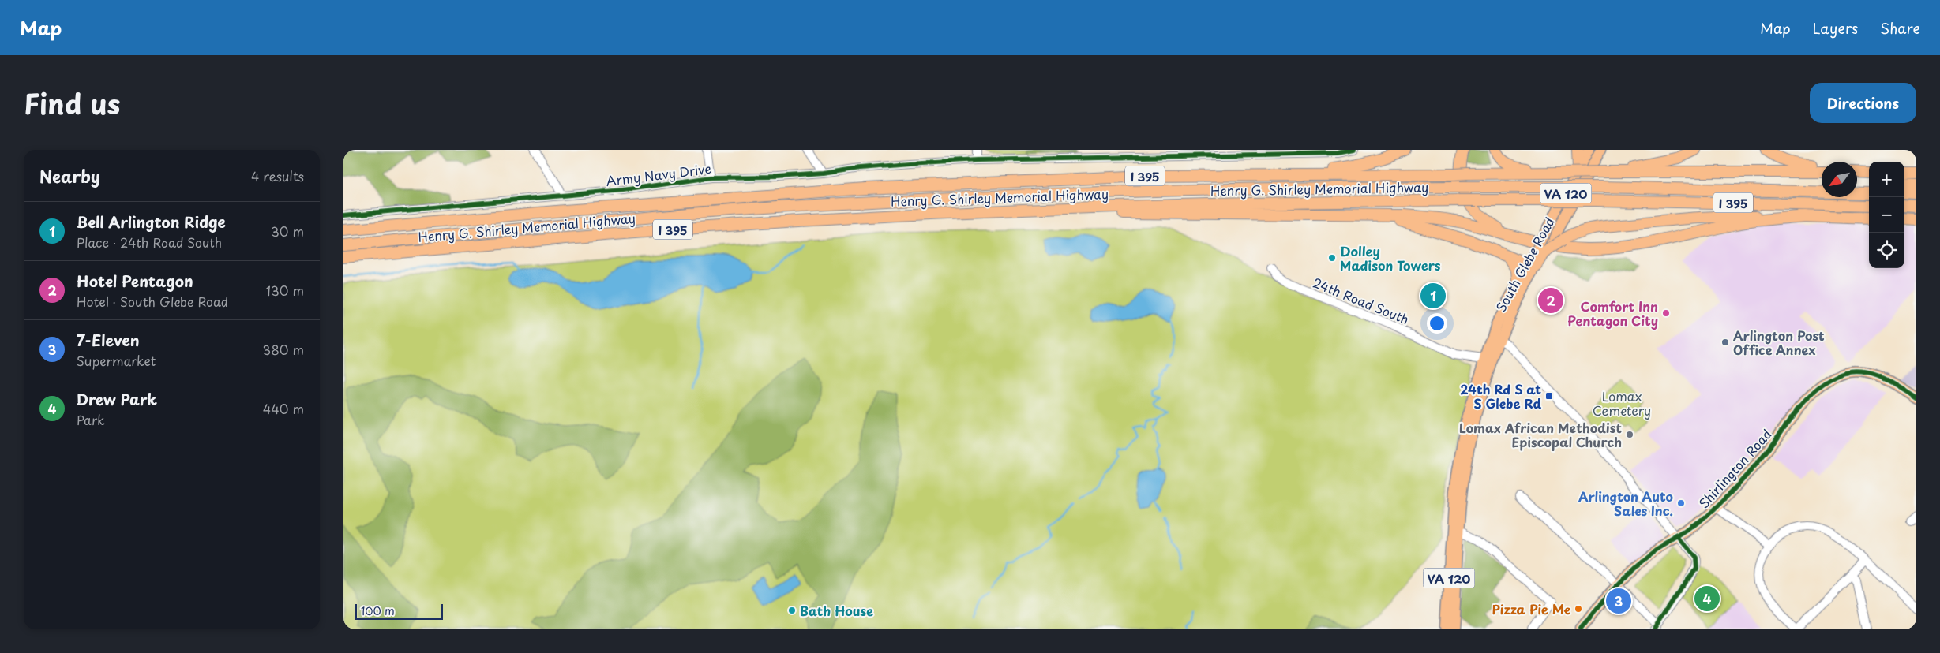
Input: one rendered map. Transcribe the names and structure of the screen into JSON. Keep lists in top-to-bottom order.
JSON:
{
  "streets": {
    "highway": ["I 395", "Henry G. Shirley Memorial Highway"],
    "main road": ["VA 120", "South Glebe Road", "Shirlington Road"],
    "street": ["Army Navy Drive", "24th Road South"]
  },
  "crossings": [
    ["South Glebe Road", "24th Road South"]
  ],
  "parks": ["Lomax Cemetery"],
  "places": {
    "other": [
      "Dolley Madison Towers",
      "Comfort Inn Pentagon City",
      "Arlington Post Office Annex",
      "Lomax African Methodist Episcopal Church",
      "Arlington Auto Sales Inc.",
      "Pizza Pie Me",
      "Bath House"
    ],
    "transit": ["24th Rd S at S Glebe Rd"]
  },
  "scale_bar": "100 m",
  "north": "bottom left",
  "page": {
    "header": "Map",
    "nav": ["Map", "Layers", "Share"],
    "title": "Find us",
    "buttons": "Directions",
    "heading": ["Nearby", "4 results"],
    "map_buttons": ["+", "−"],
    "list": [
      {
        "mark": "1",
        "name": "Bell Arlington Ridge",
        "note": "Place · 24th Road South",
        "value": "30 m"
      },
      {
        "mark": "2",
        "name": "Hotel Pentagon",
        "note": "Hotel · South Glebe Road",
        "value": "130 m"
      },
      {
        "mark": "3",
        "name": "7-Eleven",
        "note": "Supermarket",
        "value": "380 m"
      },
      {
        "mark": "4",
        "name": "Drew Park",
        "note": "Park",
        "value": "440 m"
      }
    ],
    "pins": [
      "1",
      "2",
      "4",
      "3"
    ],
    "scale": "100 m"
  }
}
